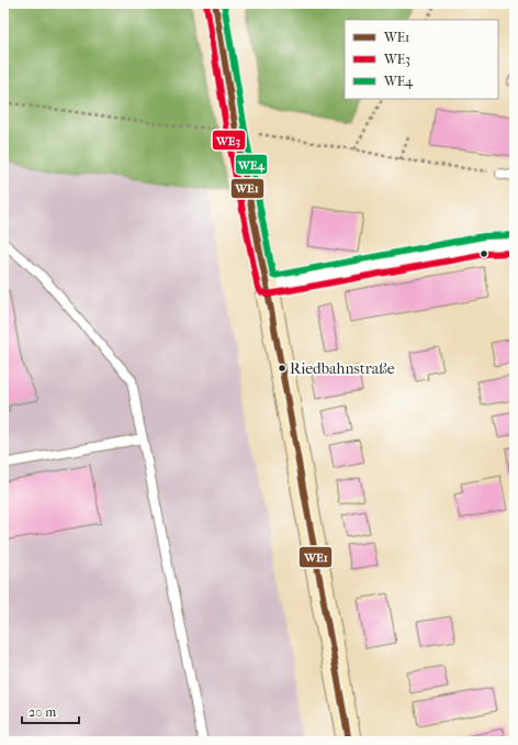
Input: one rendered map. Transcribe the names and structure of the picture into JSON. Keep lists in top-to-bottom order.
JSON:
{
  "places": ["Riedbahnstraße"],
  "lines": ["transit line WE1", "transit line WE4", "transit line WE3"],
  "legend": ["WE1", "WE3", "WE4"],
  "scale_bar": "20 m"
}
